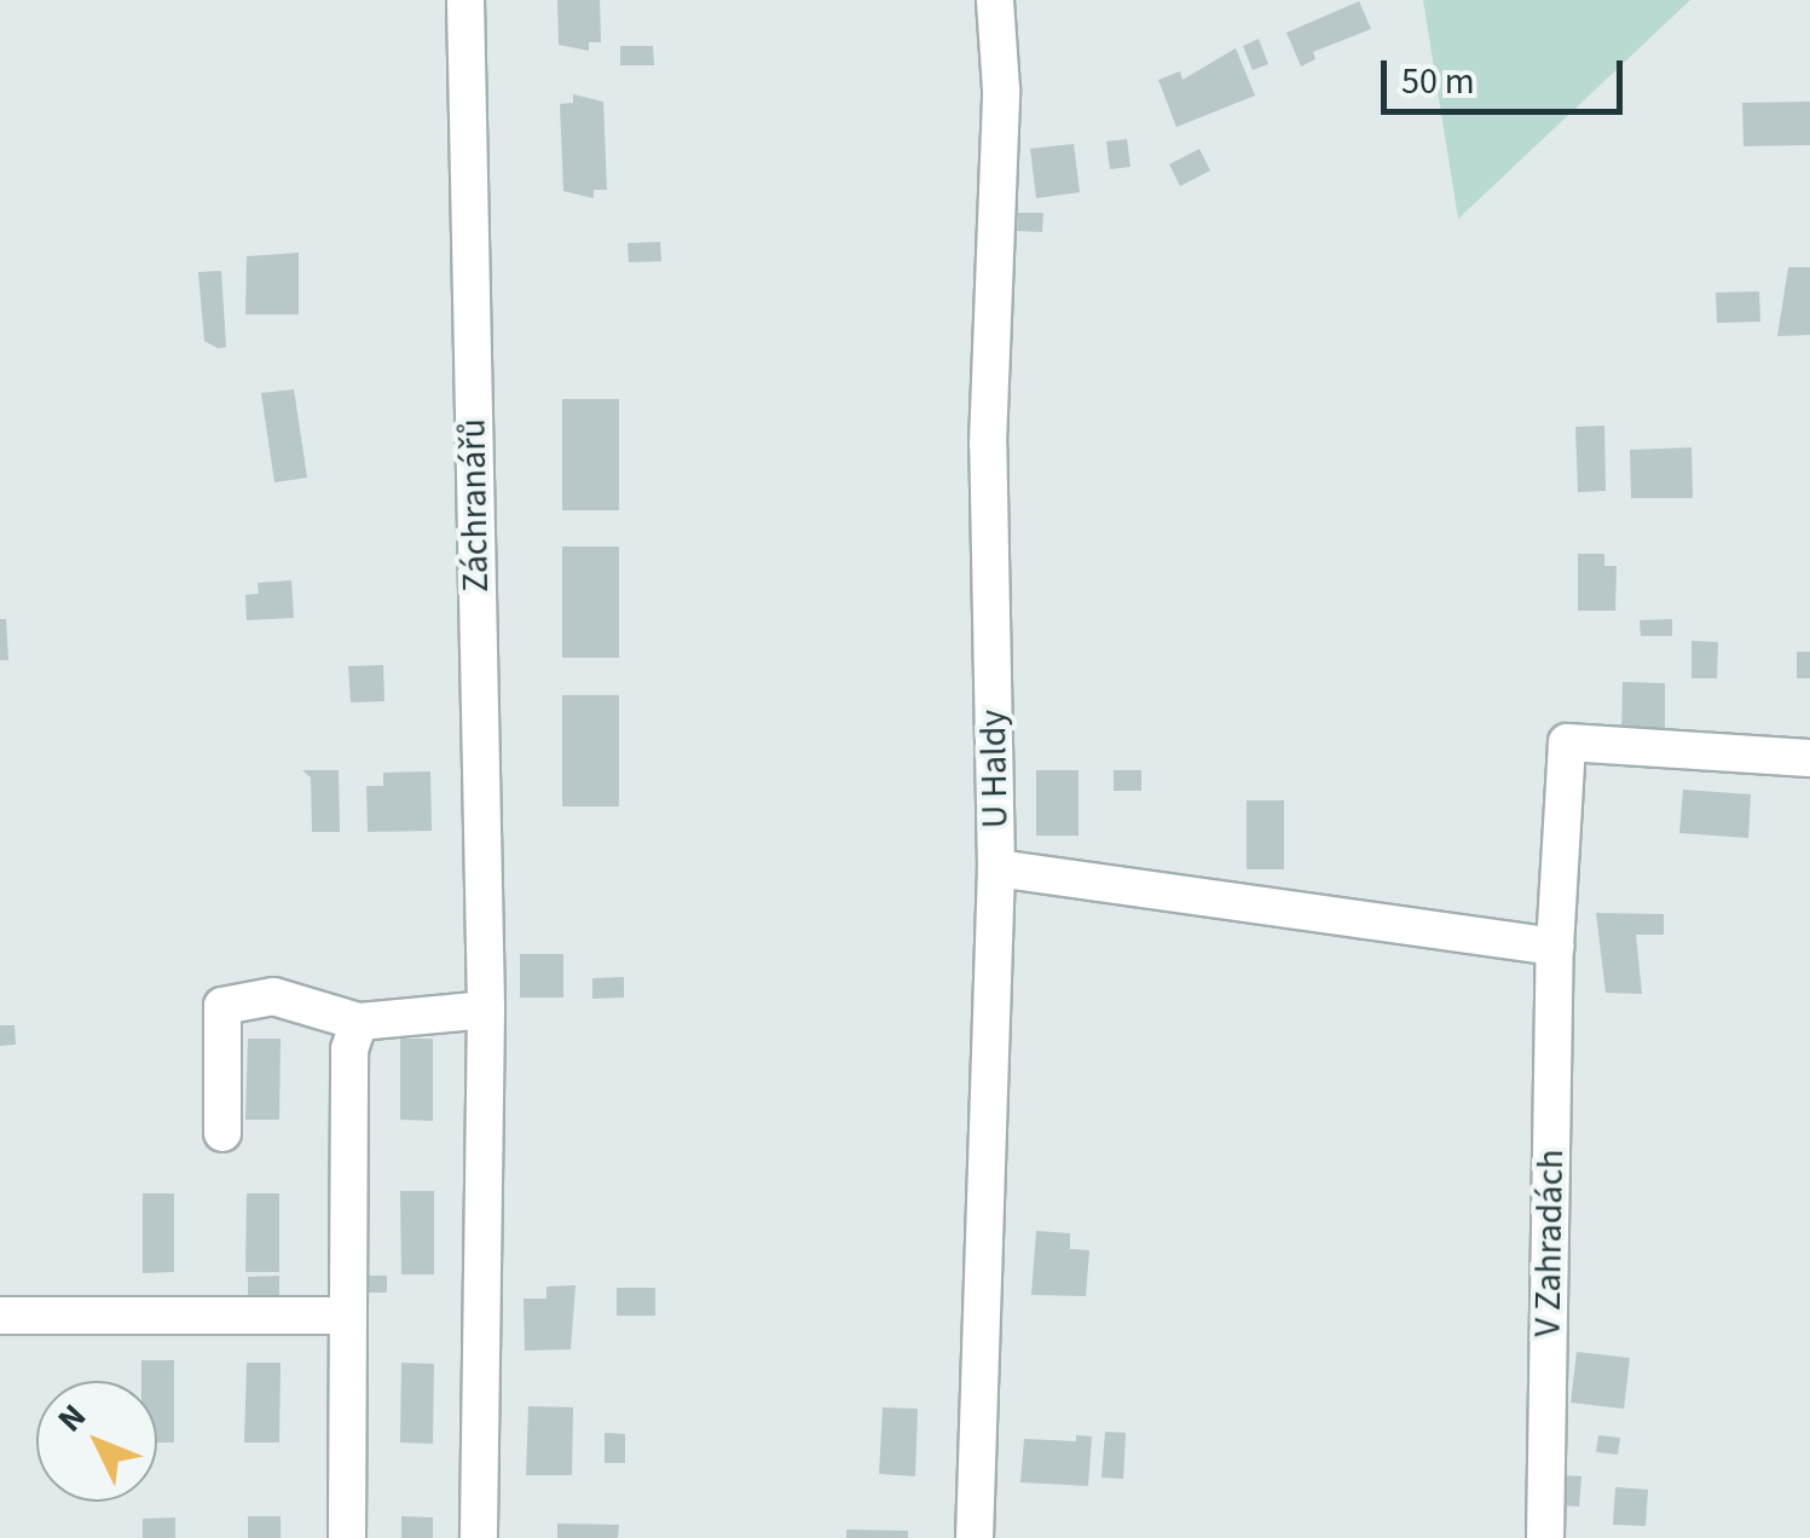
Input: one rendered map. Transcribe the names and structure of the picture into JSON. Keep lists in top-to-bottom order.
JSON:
{
  "streets": {
    "street": ["Záchranářů", "U Haldy", "V Zahradách"]
  },
  "scale_bar": "50 m",
  "north": "top left"
}
